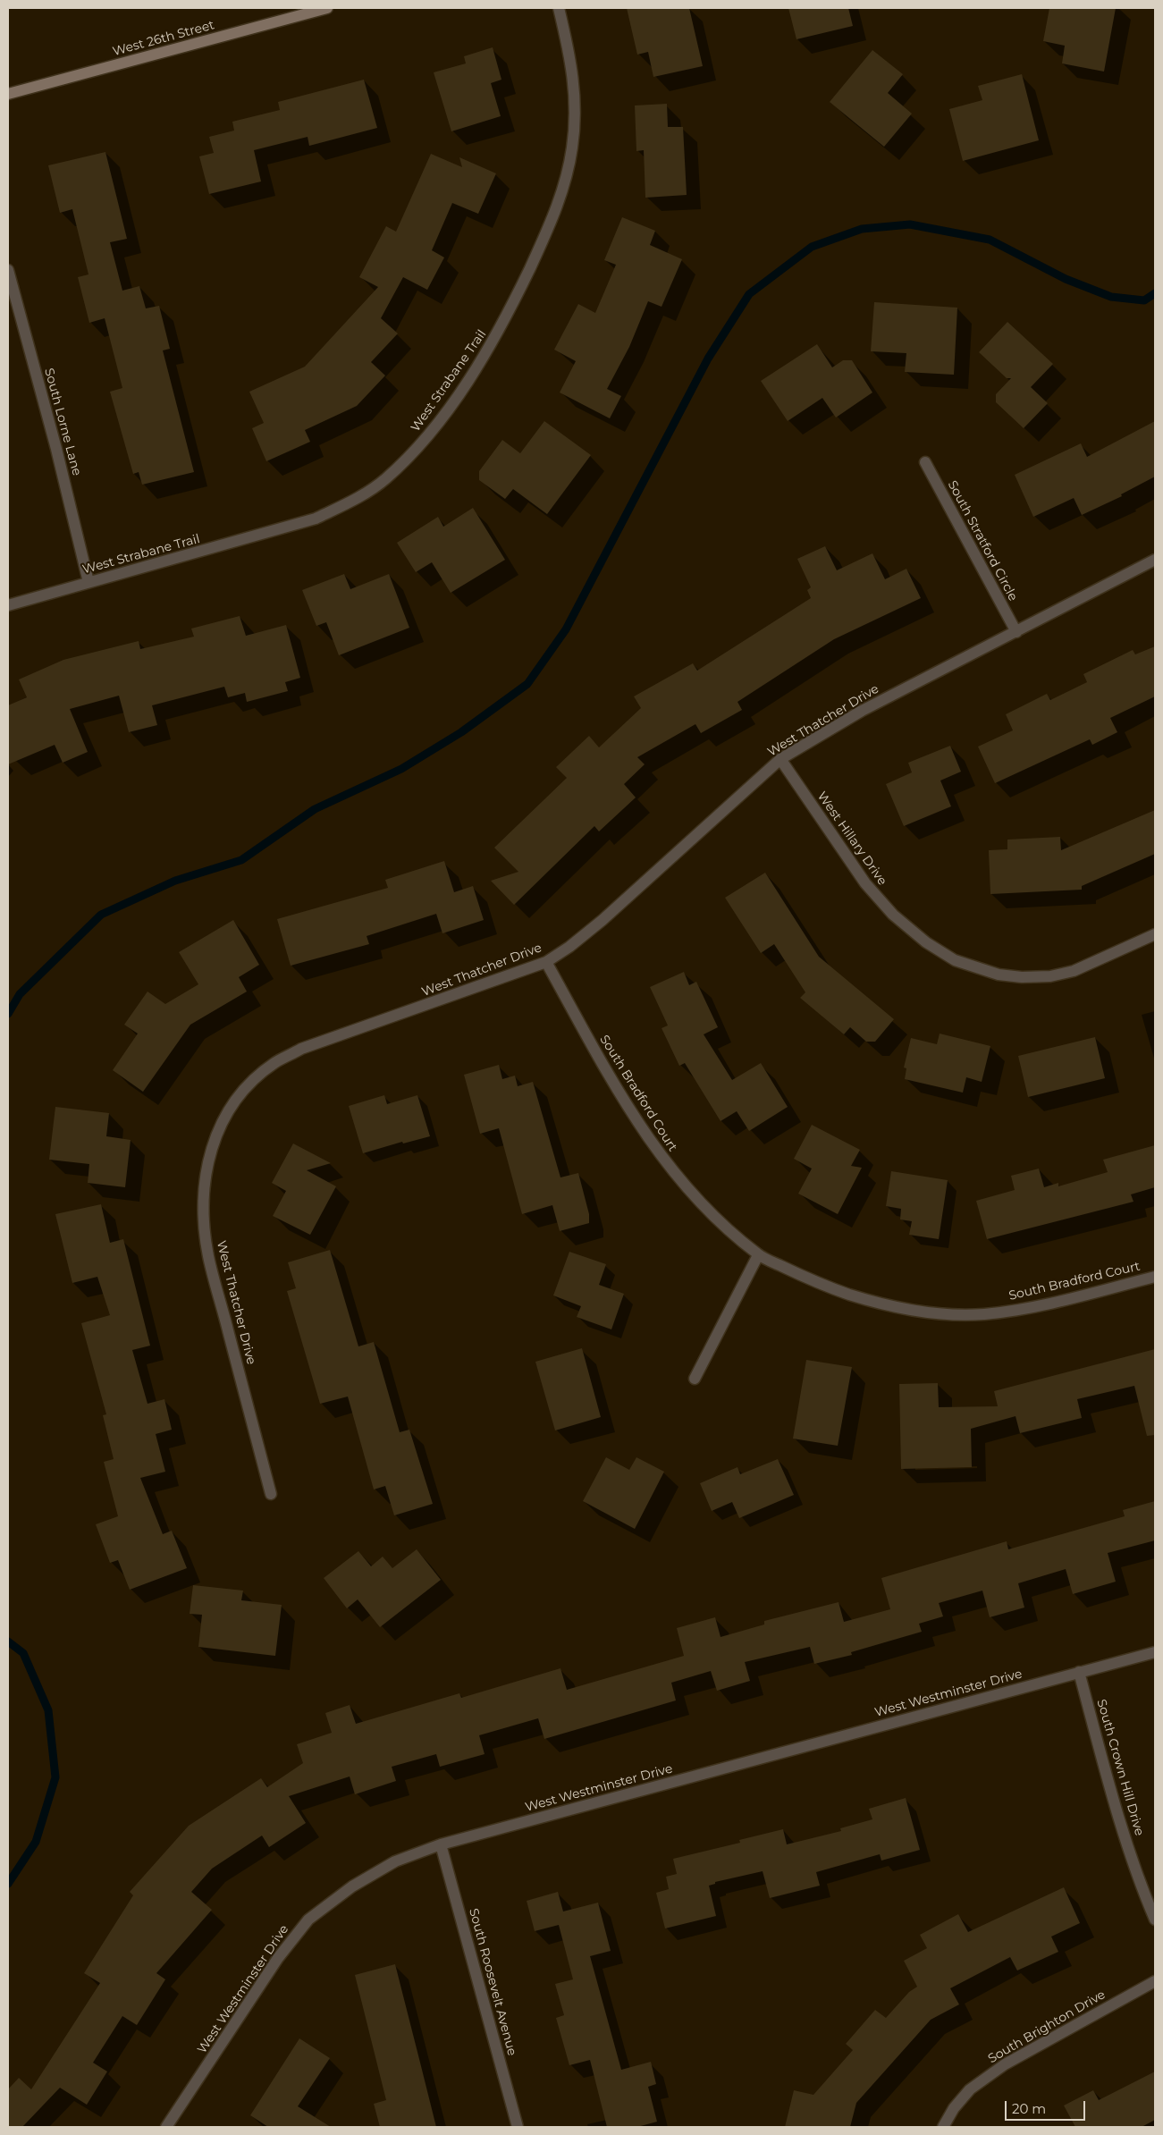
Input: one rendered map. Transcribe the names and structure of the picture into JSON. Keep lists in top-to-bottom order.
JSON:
{
  "streets": {
    "main road": ["West 26th Street"],
    "street": [
      "West Strabane Trail",
      "South Lorne Lane",
      "South Stratford Circle",
      "West Thatcher Drive",
      "West Hillary Drive",
      "South Bradford Court",
      "West Westminster Drive",
      "South Crown Hill Drive",
      "South Roosevelt Avenue",
      "South Brighton Drive"
    ]
  },
  "crossings": [
    ["West Strabane Trail", "South Lorne Lane"],
    ["South Stratford Circle", "West Thatcher Drive"],
    ["West Thatcher Drive", "West Hillary Drive"],
    ["West Thatcher Drive", "South Bradford Court"],
    ["West Westminster Drive", "South Crown Hill Drive"],
    ["West Westminster Drive", "South Roosevelt Avenue"]
  ],
  "scale_bar": "20 m"
}
